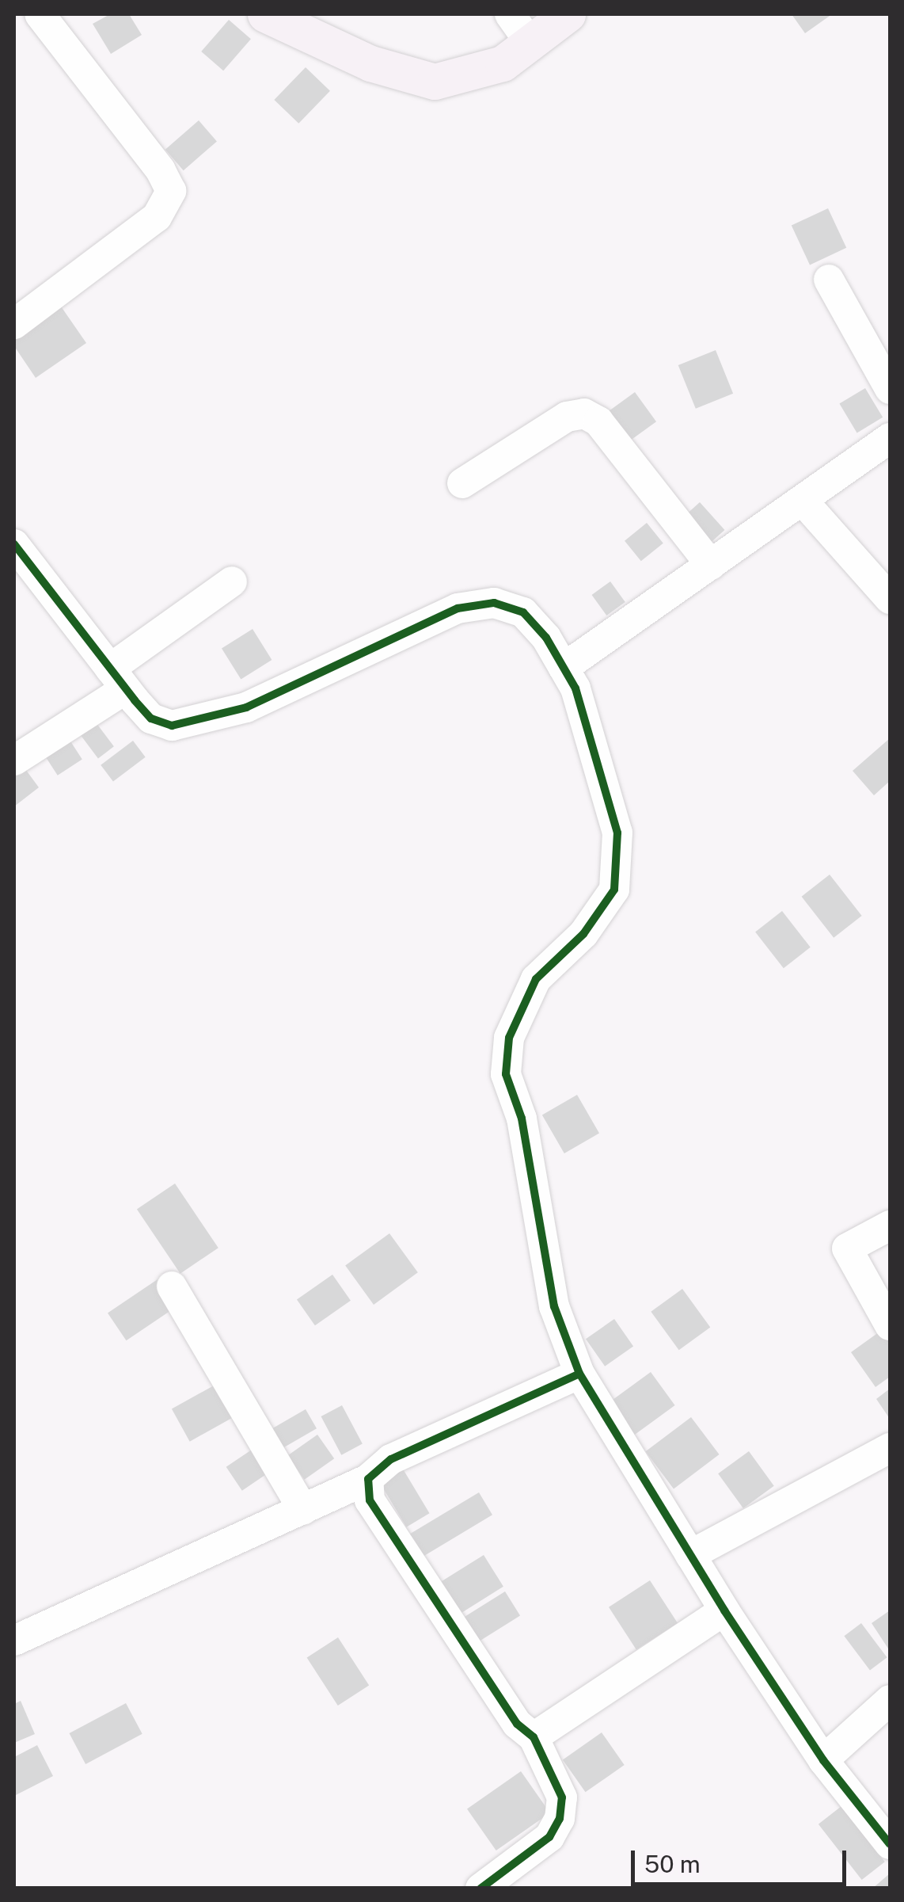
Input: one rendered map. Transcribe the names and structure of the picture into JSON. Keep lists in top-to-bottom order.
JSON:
{
  "scale_bar": "50 m"
}
